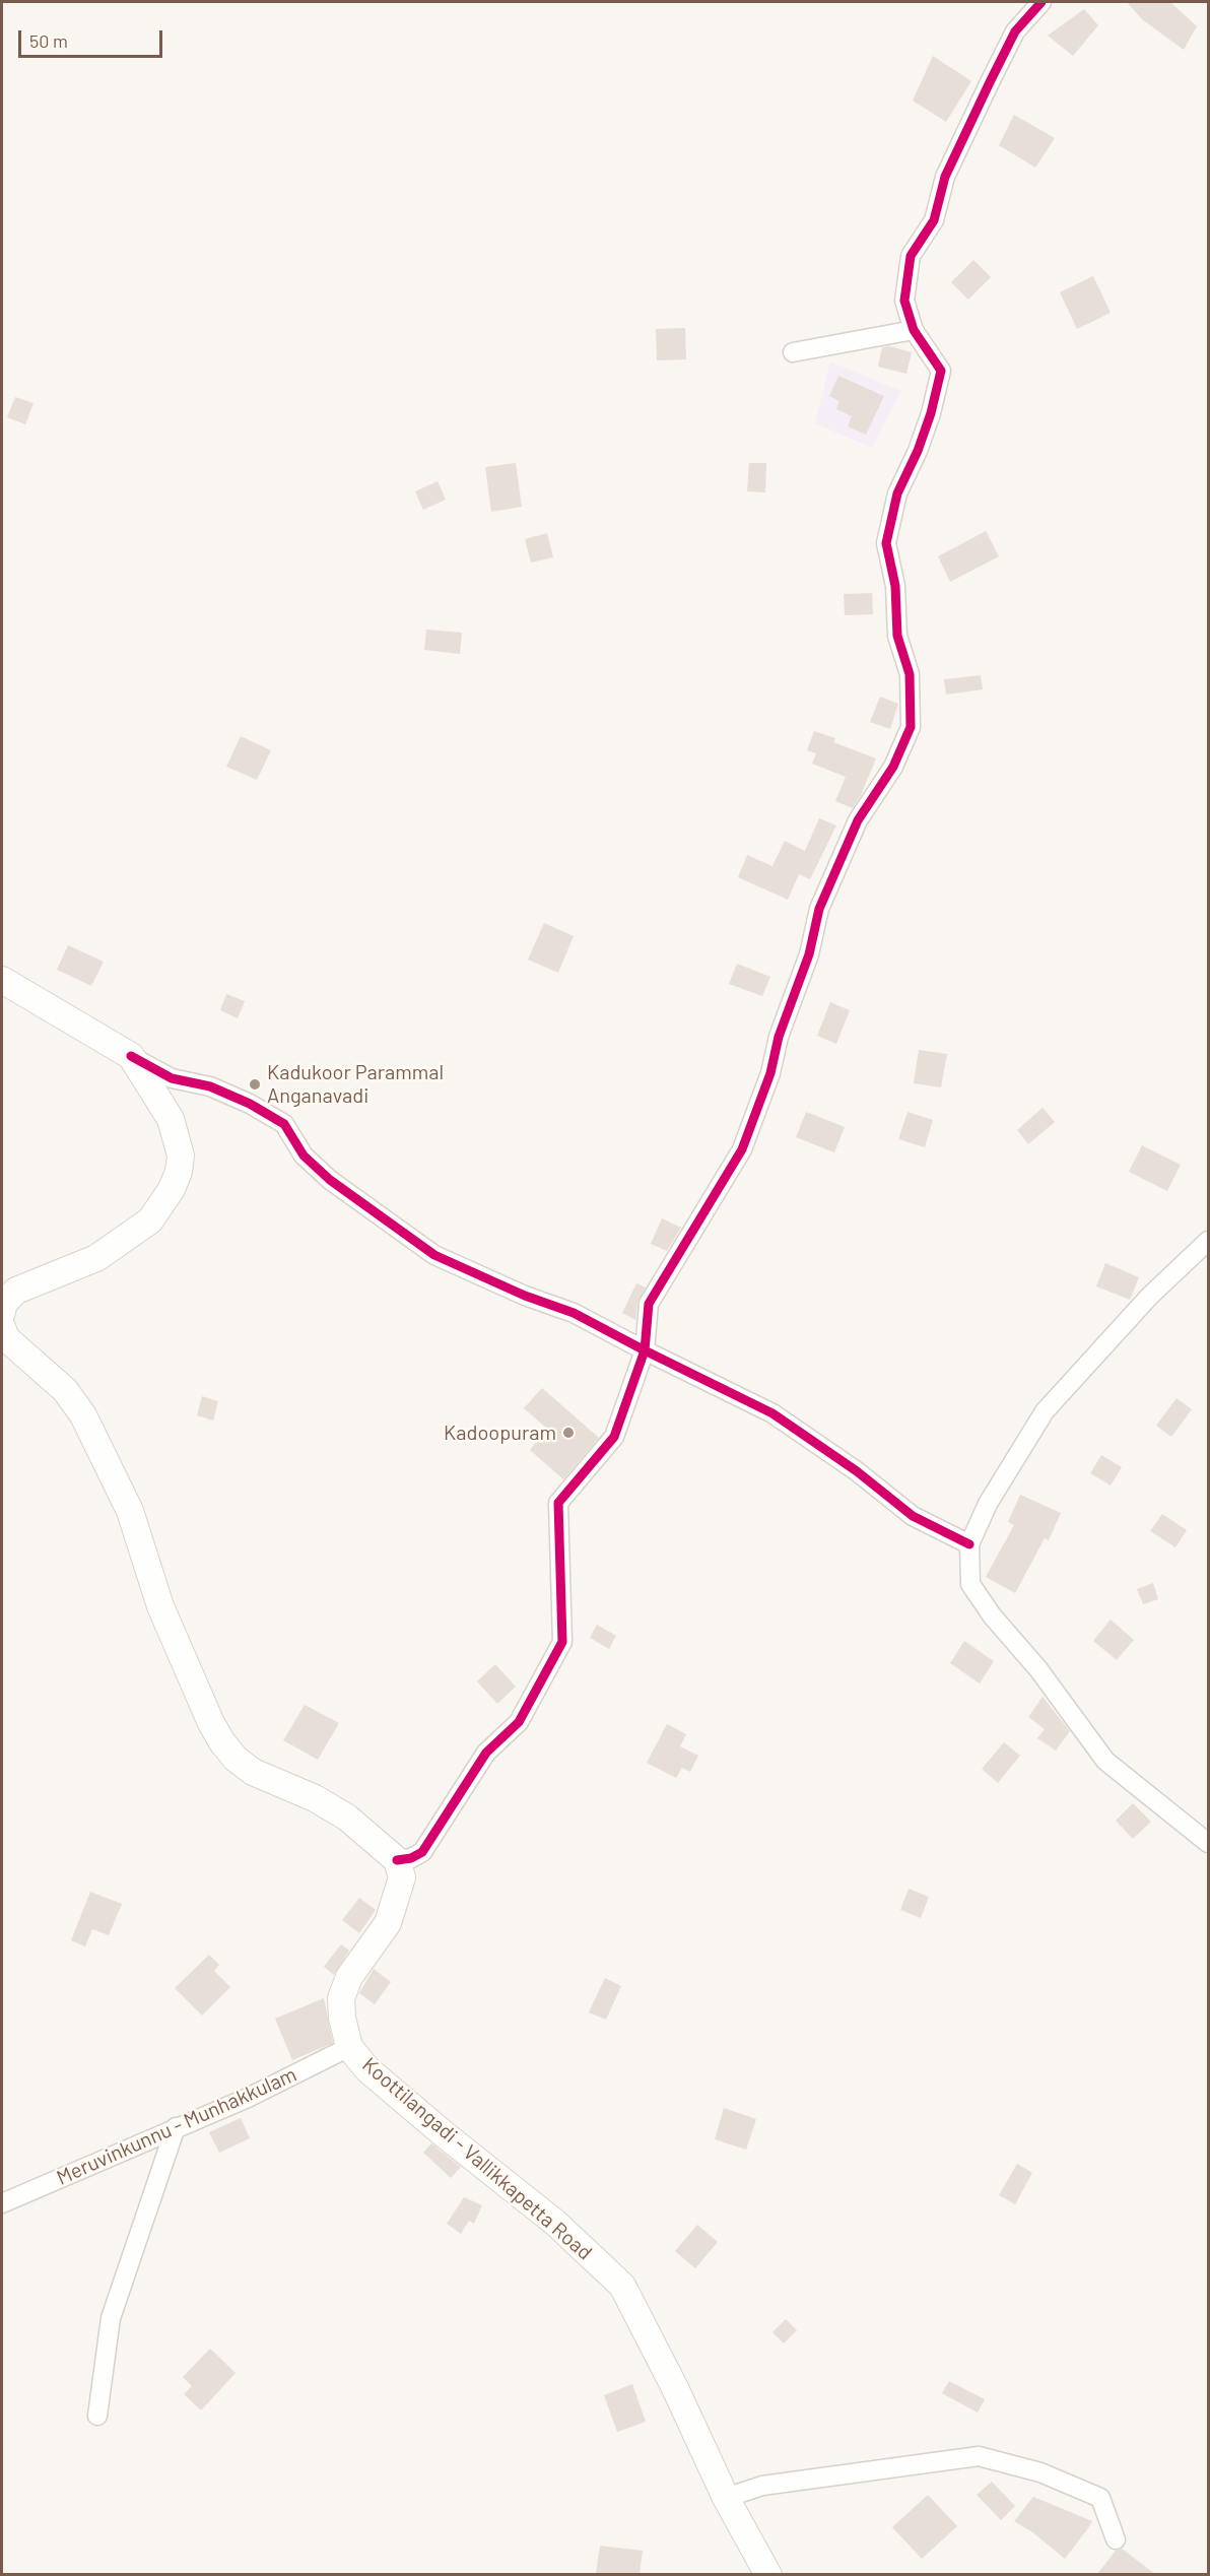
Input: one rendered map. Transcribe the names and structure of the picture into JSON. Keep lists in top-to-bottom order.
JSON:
{
  "streets": {
    "main road": ["Koottilangadi - Vallikkapetta Road"],
    "street": ["Meruvinkunnu - Munhakkulam"]
  },
  "crossings": [
    ["Meruvinkunnu - Munhakkulam", "Koottilangadi - Vallikkapetta Road"]
  ],
  "places": ["Kadukoor Parammal Anganavadi", "Kadoopuram"],
  "scale_bar": "50 m"
}
